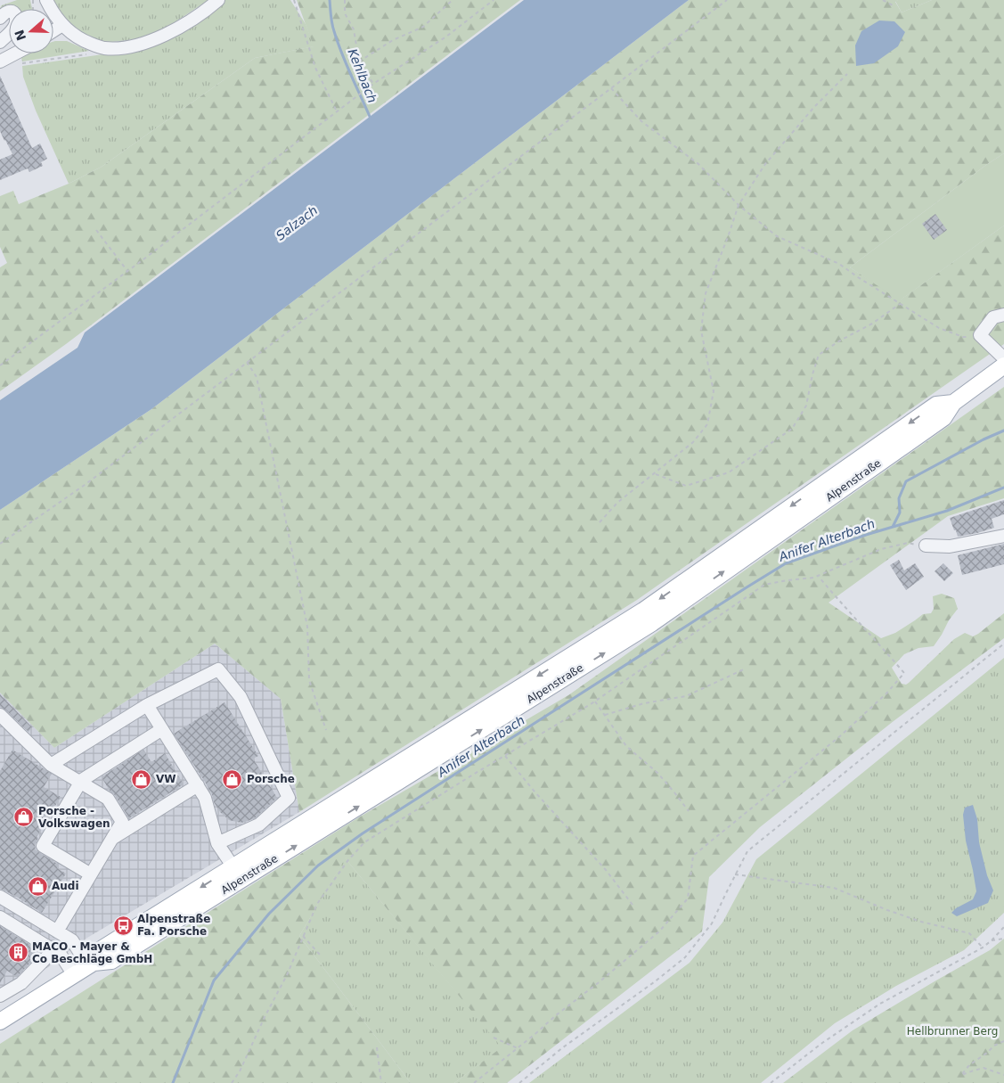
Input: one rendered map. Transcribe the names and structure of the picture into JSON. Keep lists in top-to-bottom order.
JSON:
{
  "streets": {
    "main road": ["Alpenstraße"]
  },
  "water": ["Kehlbach", "Salzach", "Anifer Alterbach"],
  "parks": ["Hellbrunner Berg"],
  "places": {
    "shop": [
      "VW",
      "Porsche",
      "Porsche - Volkswagen",
      "Audi"
    ],
    "bus stop": ["Alpenstraße Fa. Porsche"],
    "building": ["MACO - Mayer & Co Beschläge GmbH"]
  },
  "north": "left"
}
